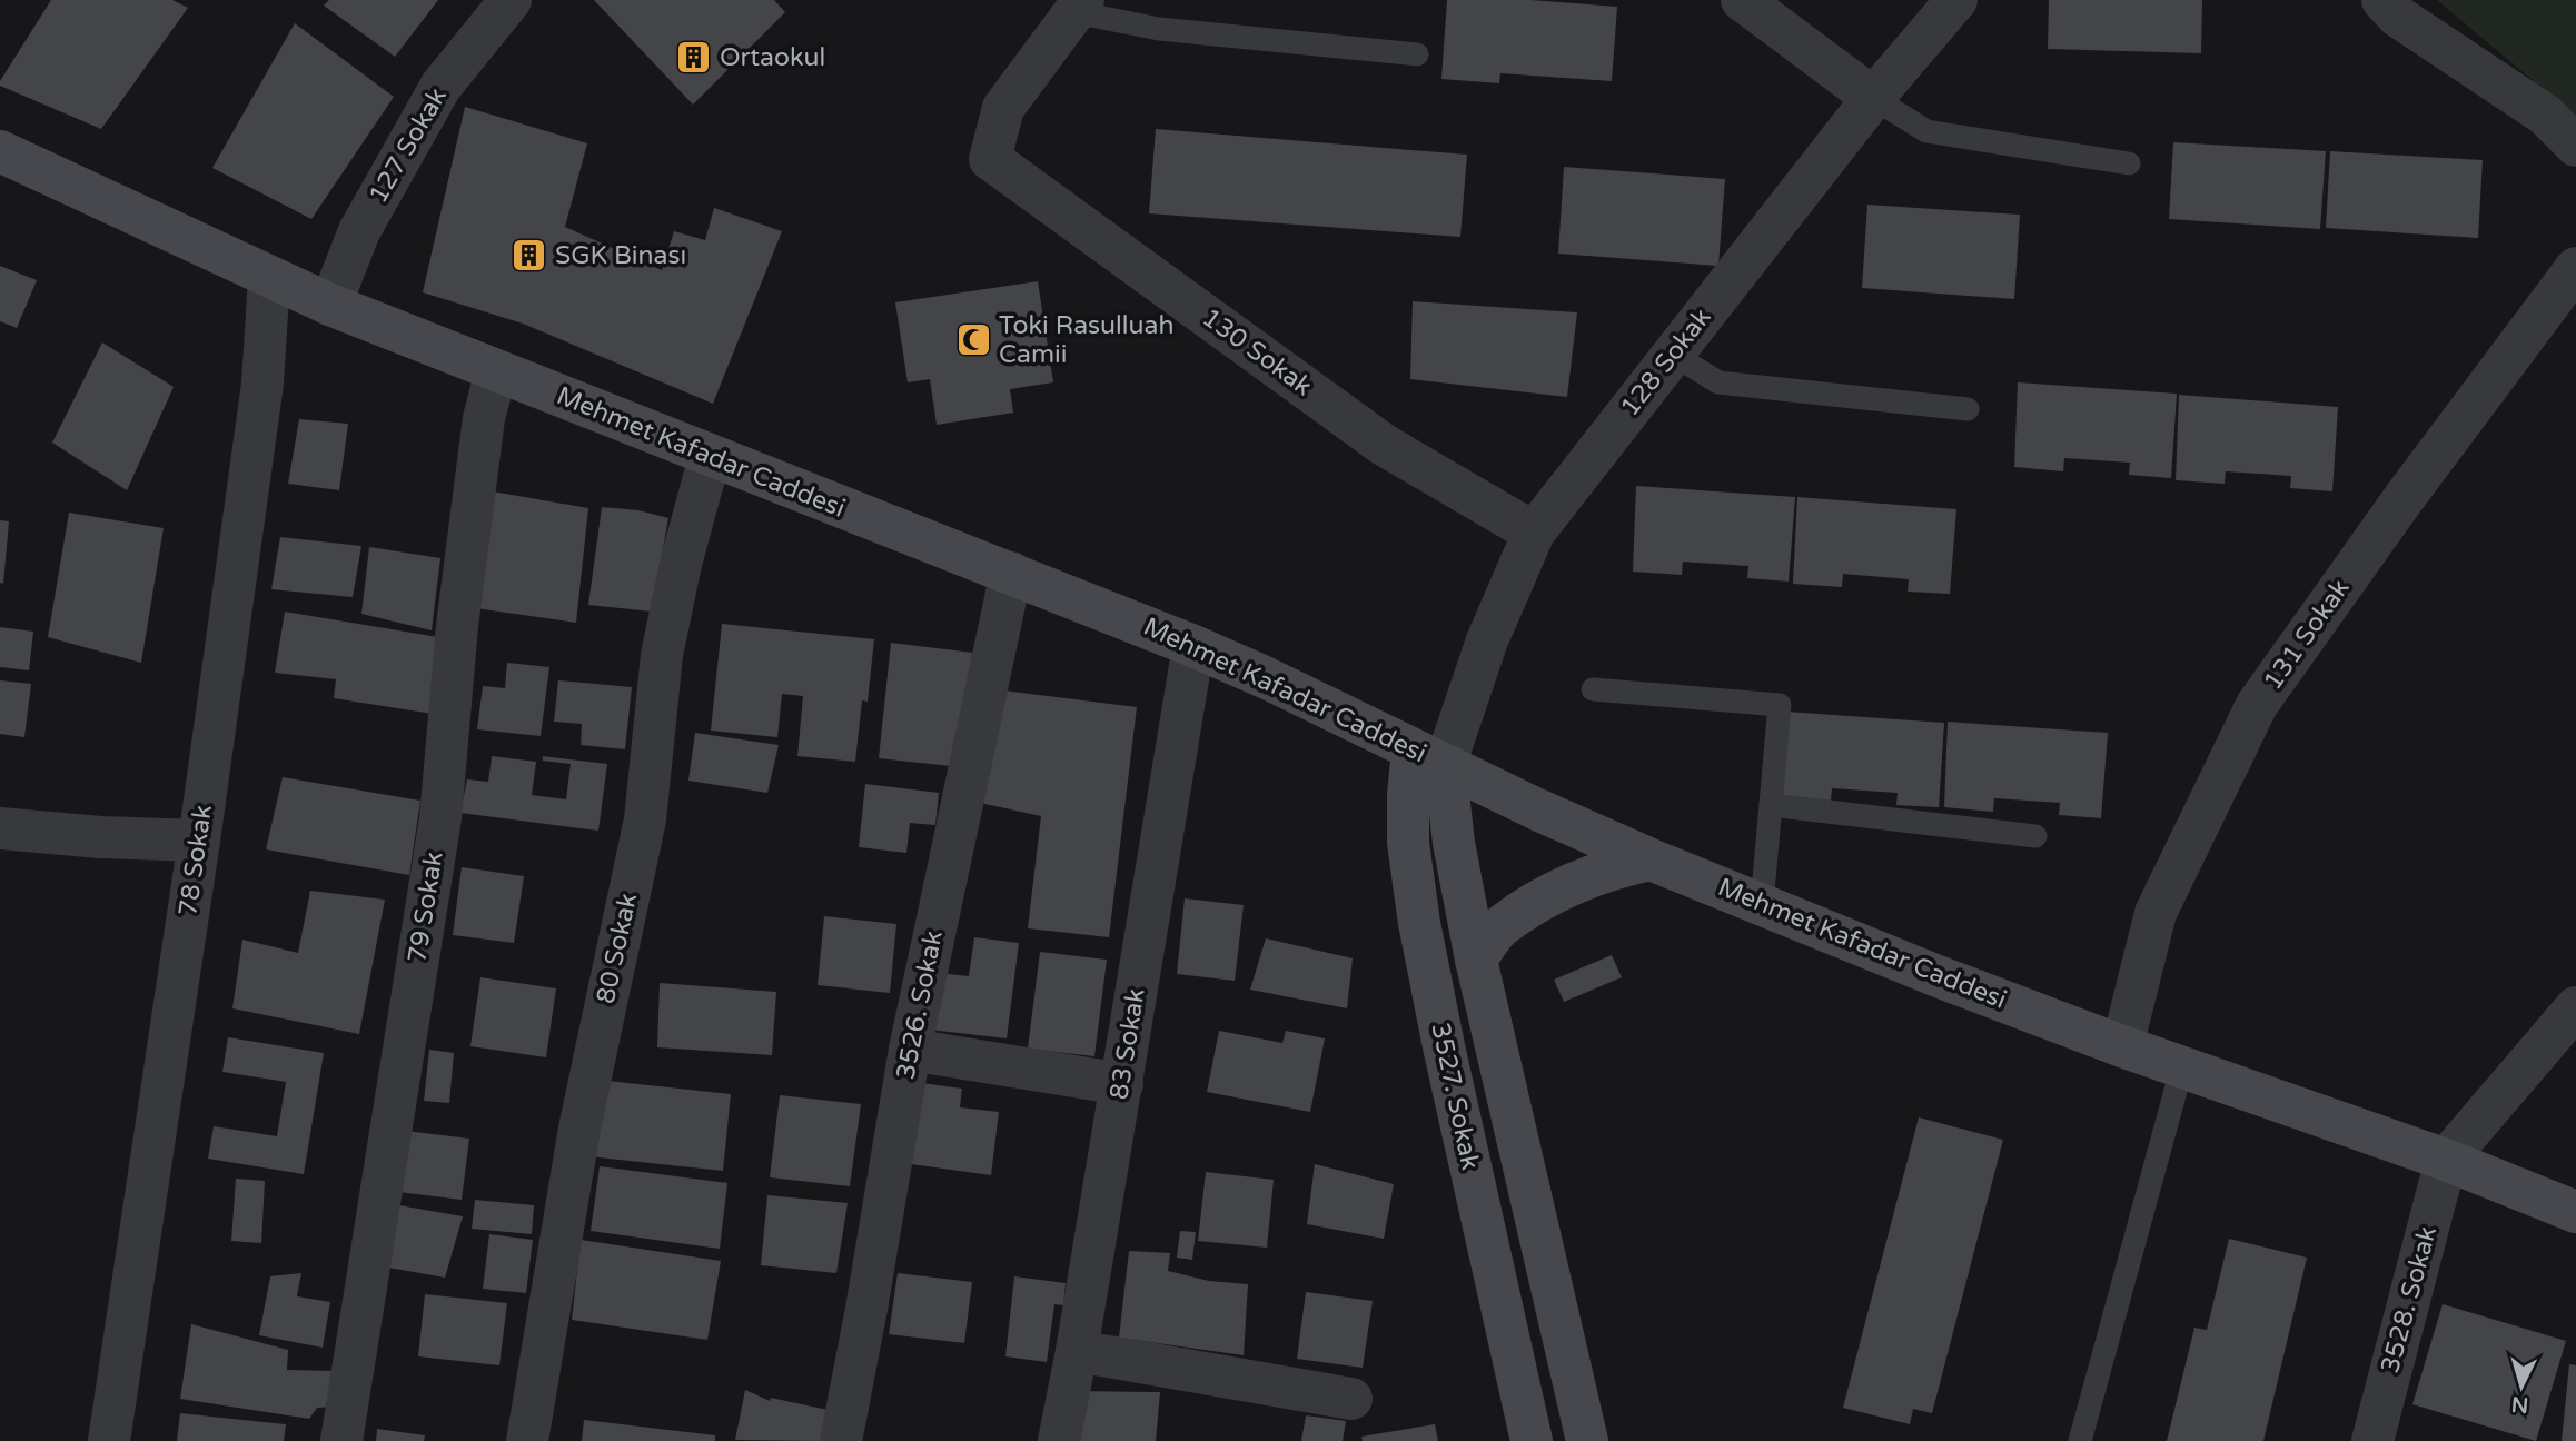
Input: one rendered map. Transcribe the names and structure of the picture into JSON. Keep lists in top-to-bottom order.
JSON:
{
  "streets": {
    "main road": ["Mehmet Kafadar Caddesi", "3527. Sokak"],
    "street": [
      "127 Sokak",
      "130 Sokak",
      "128 Sokak",
      "131 Sokak",
      "78 Sokak",
      "79 Sokak",
      "80 Sokak",
      "3526. Sokak",
      "83 Sokak",
      "3528. Sokak"
    ]
  },
  "crossings": [
    ["127 Sokak", "Mehmet Kafadar Caddesi"],
    ["130 Sokak", "128 Sokak"],
    ["128 Sokak", "Mehmet Kafadar Caddesi"],
    ["128 Sokak", "3527. Sokak"],
    ["Mehmet Kafadar Caddesi", "131 Sokak"],
    ["Mehmet Kafadar Caddesi", "78 Sokak"],
    ["Mehmet Kafadar Caddesi", "79 Sokak"],
    ["Mehmet Kafadar Caddesi", "80 Sokak"],
    ["Mehmet Kafadar Caddesi", "3526. Sokak"],
    ["Mehmet Kafadar Caddesi", "83 Sokak"],
    ["Mehmet Kafadar Caddesi", "3527. Sokak"],
    ["Mehmet Kafadar Caddesi", "3528. Sokak"]
  ],
  "places": {
    "building": ["Ortaokul", "SGK Binası"],
    "mosque": ["Toki Rasulluah Camii"]
  },
  "north": "bottom"
}
